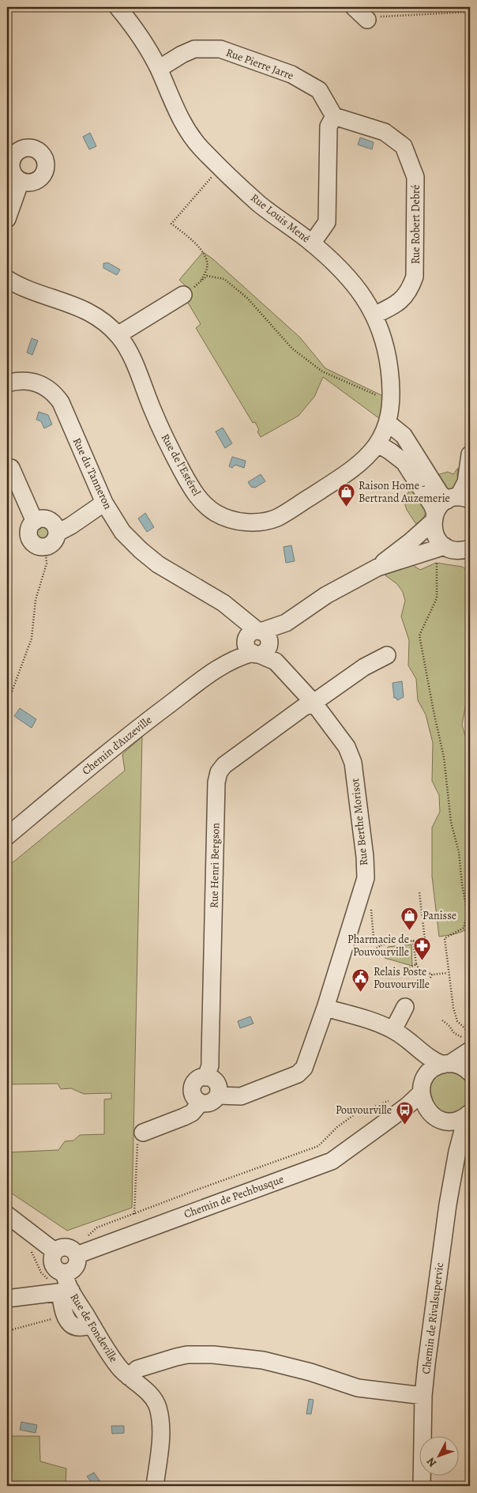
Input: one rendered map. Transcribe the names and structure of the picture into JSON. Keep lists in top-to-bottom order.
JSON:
{
  "streets": {
    "street": [
      "Rue Pierre Jarre",
      "Rue Louis Mené",
      "Rue Robert Debré",
      "Rue de l'Estérel",
      "Rue du Tanneron",
      "Chemin d'Auzeville",
      "Rue Berthe Morisot",
      "Rue Henri Bergson",
      "Chemin de Pechbusque",
      "Chemin de Rivalsupervic",
      "Rue de Fondeville"
    ]
  },
  "crossings": [
    ["Rue Pierre Jarre", "Rue Louis Mené"],
    ["Rue Pierre Jarre", "Rue Robert Debré"],
    ["Rue Louis Mené", "Rue Robert Debré"],
    ["Rue Louis Mené", "Rue de l'Estérel"],
    ["Rue du Tanneron", "Chemin d'Auzeville"],
    ["Rue du Tanneron", "Rue Berthe Morisot"],
    ["Chemin d'Auzeville", "Rue Berthe Morisot"],
    ["Rue Berthe Morisot", "Rue Henri Bergson"],
    ["Chemin de Pechbusque", "Chemin de Rivalsupervic"],
    ["Chemin de Pechbusque", "Rue de Fondeville"]
  ],
  "places": {
    "shop": ["Raison Home - Bertrand Auzemerie", "Panisse"],
    "pharmacy": ["Pharmacie de Pouvourville"],
    "public building": ["Relais Poste Pouvourville"],
    "bus stop": ["Pouvourville"]
  },
  "north": "bottom left"
}
